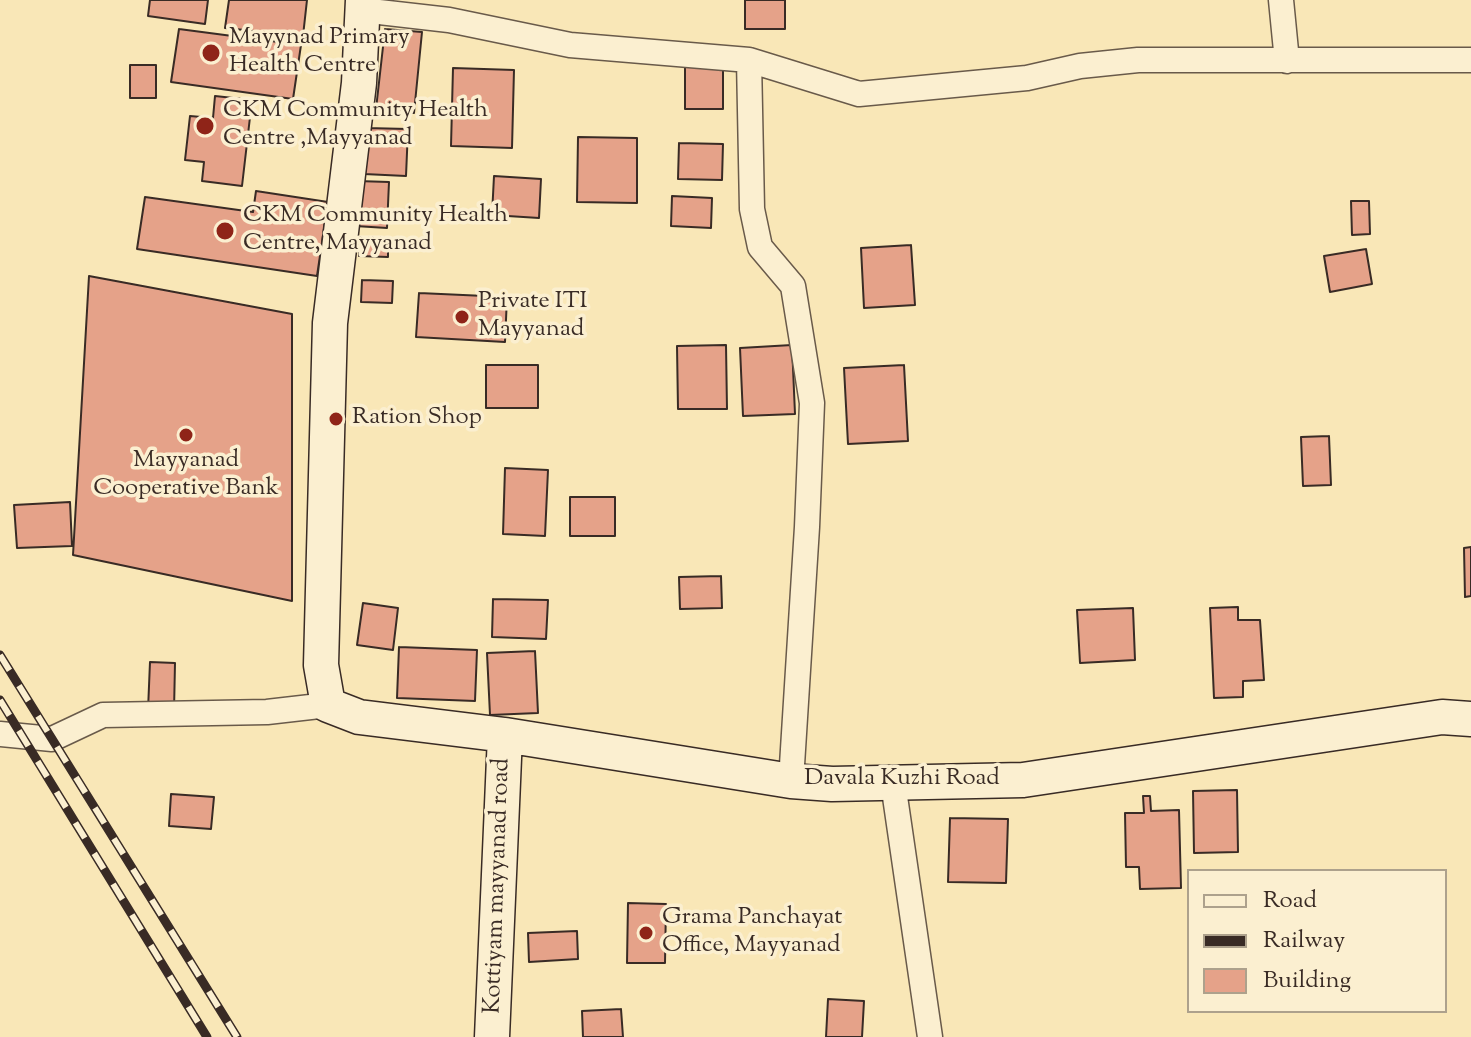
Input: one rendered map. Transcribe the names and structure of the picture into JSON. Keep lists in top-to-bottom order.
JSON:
{
  "streets": {
    "street": ["Davala Kuzhi Road", "Kottiyam mayyanad road"]
  },
  "crossings": [
    ["Davala Kuzhi Road", "Kottiyam mayyanad road"]
  ],
  "places": [
    "Mayynad Primary Health Centre",
    "CKM Community Health Centre ,Mayyanad",
    "CKM Community Health Centre, Mayyanad",
    "Private ITI Mayyanad",
    "Ration Shop",
    "Mayyanad Cooperative Bank",
    "Grama Panchayat Office, Mayyanad"
  ],
  "legend": ["Road", "Railway", "Building"]
}
